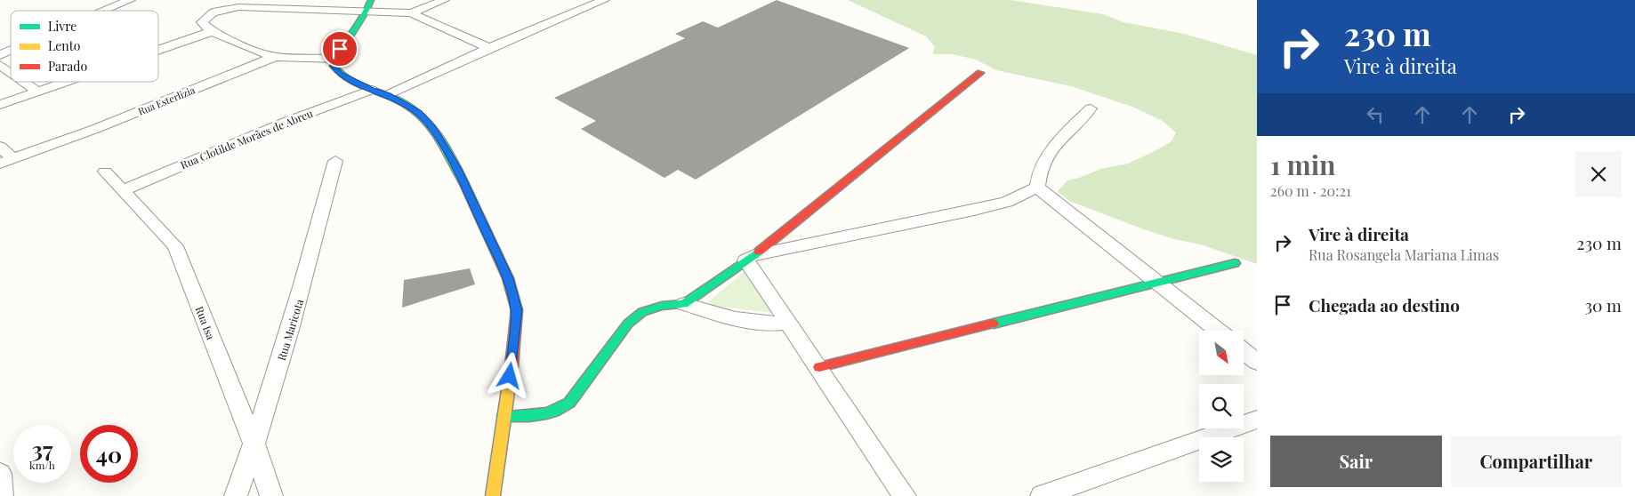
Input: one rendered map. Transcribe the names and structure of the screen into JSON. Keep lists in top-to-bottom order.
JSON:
{
  "streets": {
    "street": [
      "Rua Esterlizia",
      "Rua Clotilde Morães de Abreu",
      "Rua Isa",
      "Rua Maricota"
    ]
  },
  "crossings": [
    ["Rua Clotilde Morães de Abreu", "Rua Isa"],
    ["Rua Isa", "Rua Maricota"]
  ],
  "legend": ["Livre", "Lento", "Parado"],
  "north": "bottom right",
  "page": {
    "turn": ["230 m", "Vire à direita"],
    "heading": ["1 min", "260 m · 20:21"],
    "list": [
      {
        "name": "Vire à direita",
        "note": "Rua Rosangela Mariana Limas",
        "value": "230 m"
      },
      {
        "name": "Chegada ao destino",
        "value": "30 m"
      }
    ],
    "speed": "37 km/h",
    "limit": "40",
    "buttons": ["Sair", "Compartilhar"]
  }
}
